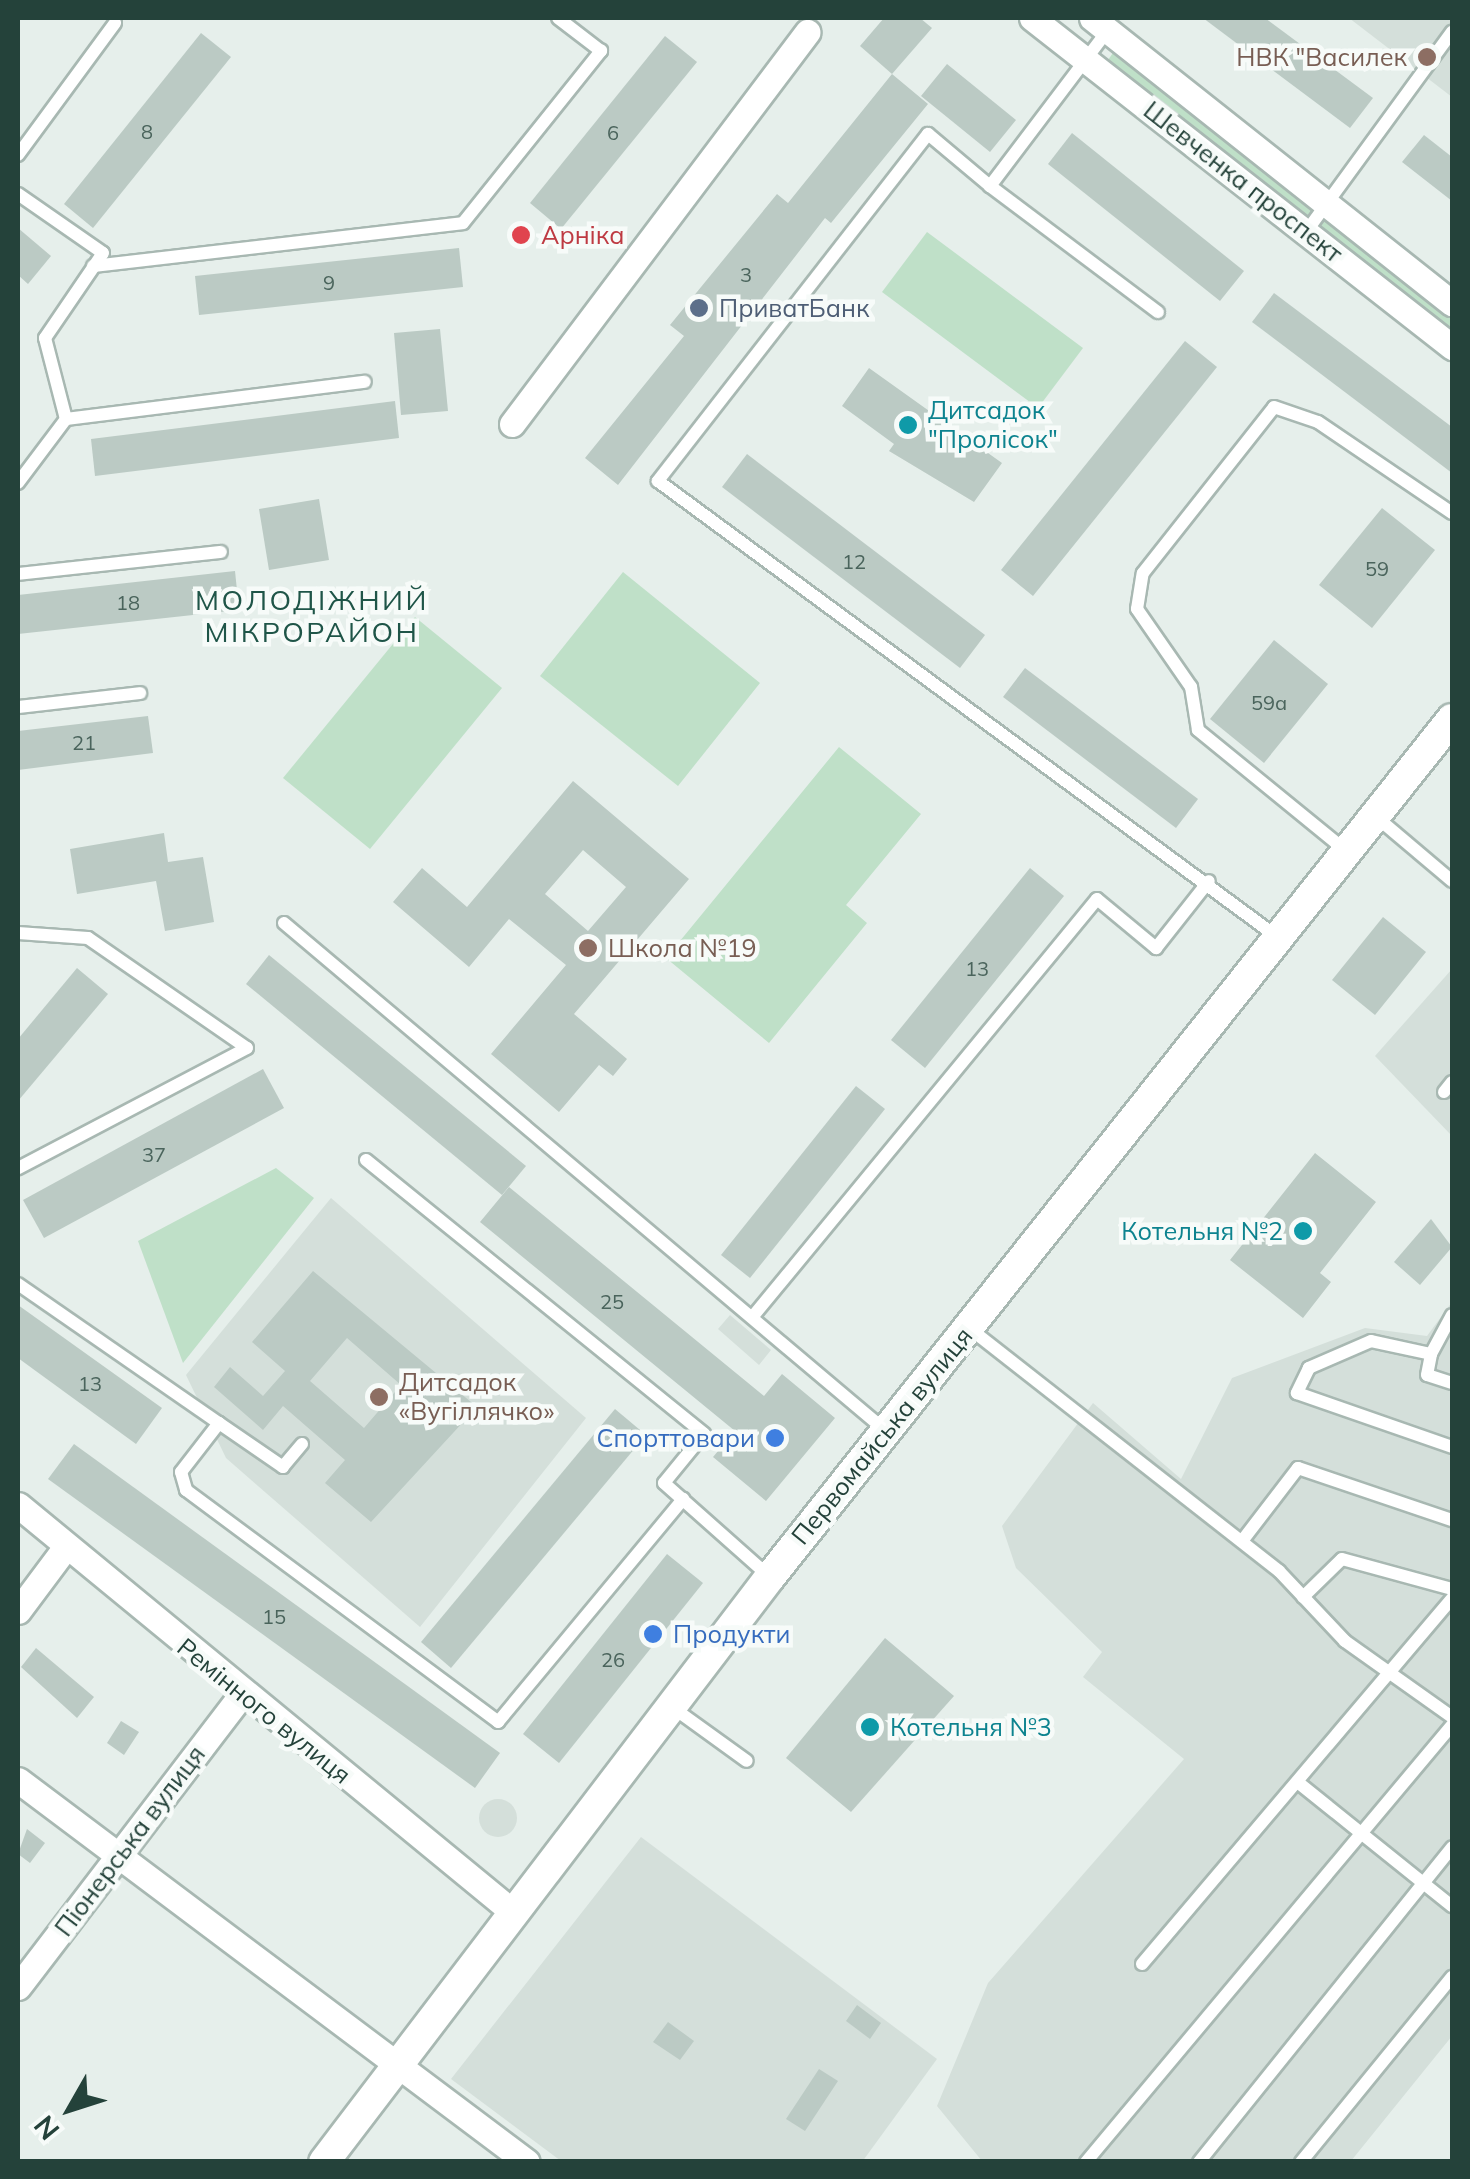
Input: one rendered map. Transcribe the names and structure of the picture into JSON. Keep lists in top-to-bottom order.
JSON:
{
  "streets": {
    "main road": ["Первомайська вулиця"],
    "street": ["Шевченка проспект", "Ремінного вулиця", "Піонерська вулиця"]
  },
  "crossings": [
    ["Первомайська вулиця", "Ремінного вулиця"],
    ["Ремінного вулиця", "Піонерська вулиця"]
  ],
  "districts": ["МОЛОДІЖНИЙ МІКРОРАЙОН"],
  "places": [
    "НВК \"Василек",
    "Арніка",
    "ПриватБанк",
    "Дитсадок \"Пролісок\"",
    "Школа №19",
    "Котельня №2",
    "Дитсадок «Вугіллячко»",
    "Спорттовари",
    "Продукти",
    "Котельня №3"
  ],
  "house_numbers": [
    "8",
    "6",
    "3",
    "9",
    "12",
    "59",
    "18",
    "59а",
    "21",
    "13",
    "37",
    "25",
    "13",
    "15",
    "26"
  ],
  "north": "bottom left"
}
